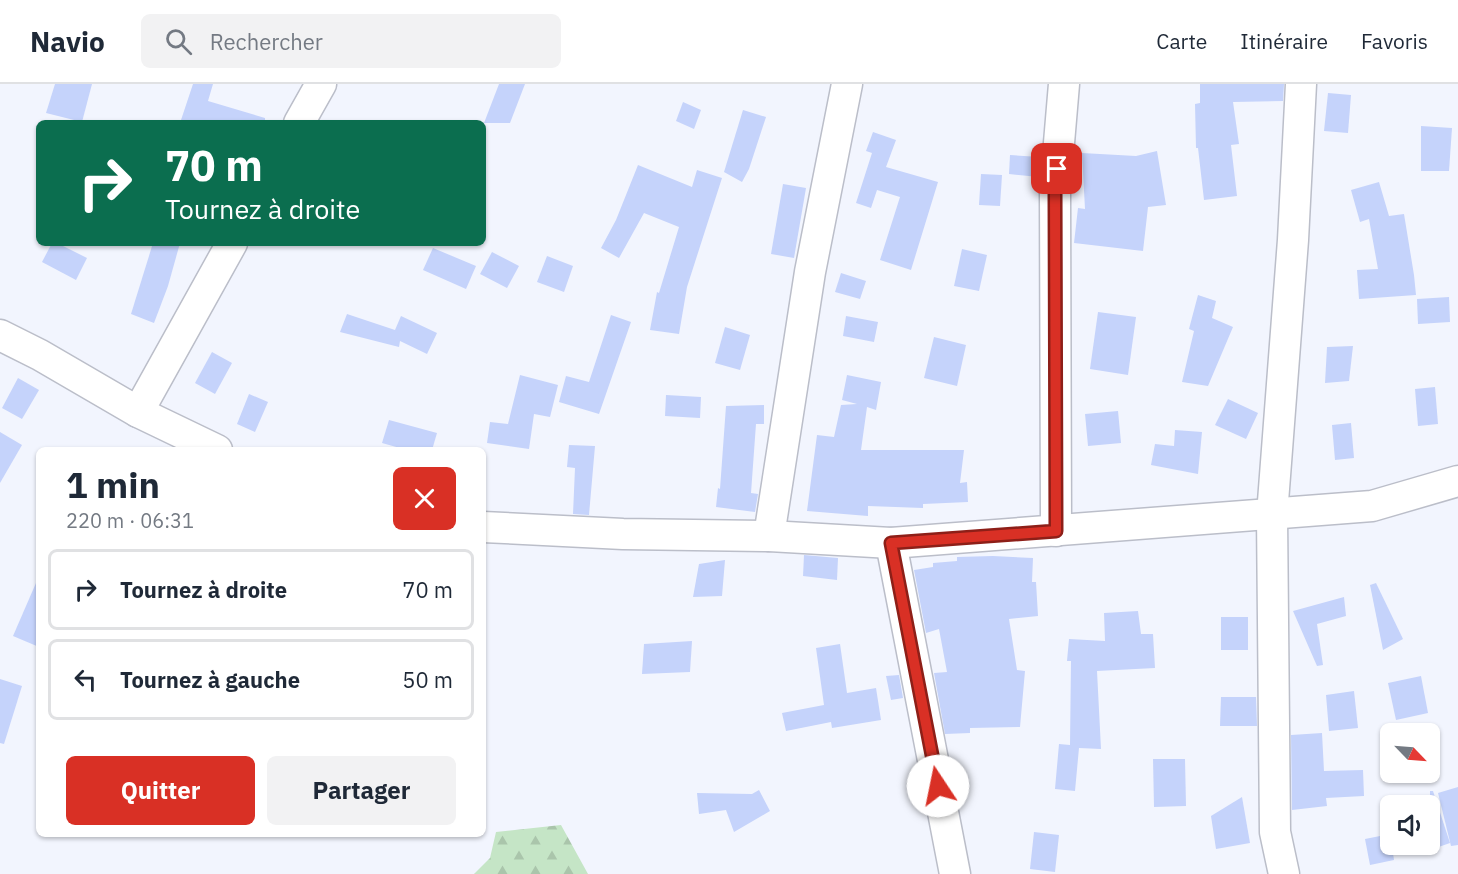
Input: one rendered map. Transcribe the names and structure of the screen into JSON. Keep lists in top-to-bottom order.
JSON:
{
  "north": "bottom right",
  "page": {
    "header": "Navio",
    "search": "Rechercher",
    "nav": ["Carte", "Itinéraire", "Favoris"],
    "turn": ["70 m", "Tournez à droite"],
    "heading": ["1 min", "220 m · 06:31"],
    "list": [
      {
        "name": "Tournez à droite",
        "value": "70 m"
      },
      {
        "name": "Tournez à gauche",
        "value": "50 m"
      }
    ],
    "buttons": ["Quitter", "Partager"]
  }
}
